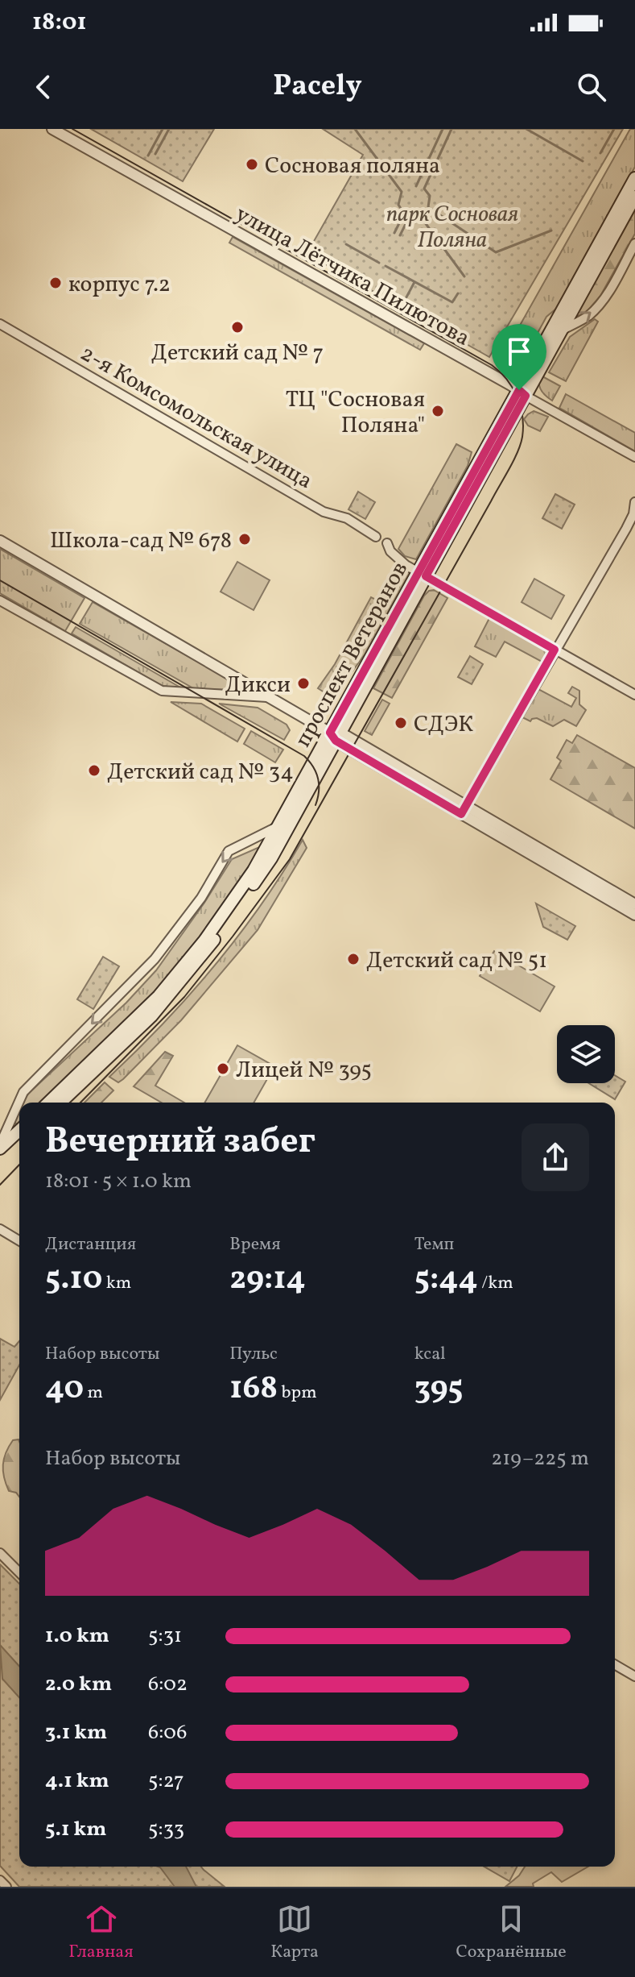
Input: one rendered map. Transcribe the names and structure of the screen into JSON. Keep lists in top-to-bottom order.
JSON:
{
  "streets": {
    "main road": ["проспект Ветеранов"],
    "street": ["улица Лётчика Пилютова", "2-я Комсомольская улица"]
  },
  "crossings": [
    ["улица Лётчика Пилютова", "проспект Ветеранов"]
  ],
  "parks": ["парк Сосновая Поляна"],
  "places": [
    "Сосновая поляна",
    "корпус 7.2",
    "Детский сад № 7",
    "ТЦ \"Сосновая Поляна\"",
    "Школа-сад № 678",
    "Дикси",
    "СДЭК",
    "Детский сад № 34",
    "Детский сад № 51",
    "Лицей № 395"
  ],
  "page": {
    "status": "18:01",
    "header": "Pacely",
    "heading": ["Вечерний забег", "18:01 · 5 × 1.0 km"],
    "stats": [
      ["Дистанция", "5.10 km"],
      ["Время", "29:14"],
      ["Темп", "5:44 /km"],
      ["Набор высоты", "40 m"],
      ["Пульс", "168 bpm"],
      ["kcal", "395"]
    ],
    "chart": ["Набор высоты", "219–225 m"],
    "list": [
      {
        "name": "1.0 km",
        "note": "5:31"
      },
      {
        "name": "2.0 km",
        "note": "6:02"
      },
      {
        "name": "3.1 km",
        "note": "6:06"
      },
      {
        "name": "4.1 km",
        "note": "5:27"
      },
      {
        "name": "5.1 km",
        "note": "5:33"
      }
    ],
    "tabs": ["Главная", "Карта", "Сохранённые"]
  }
}
